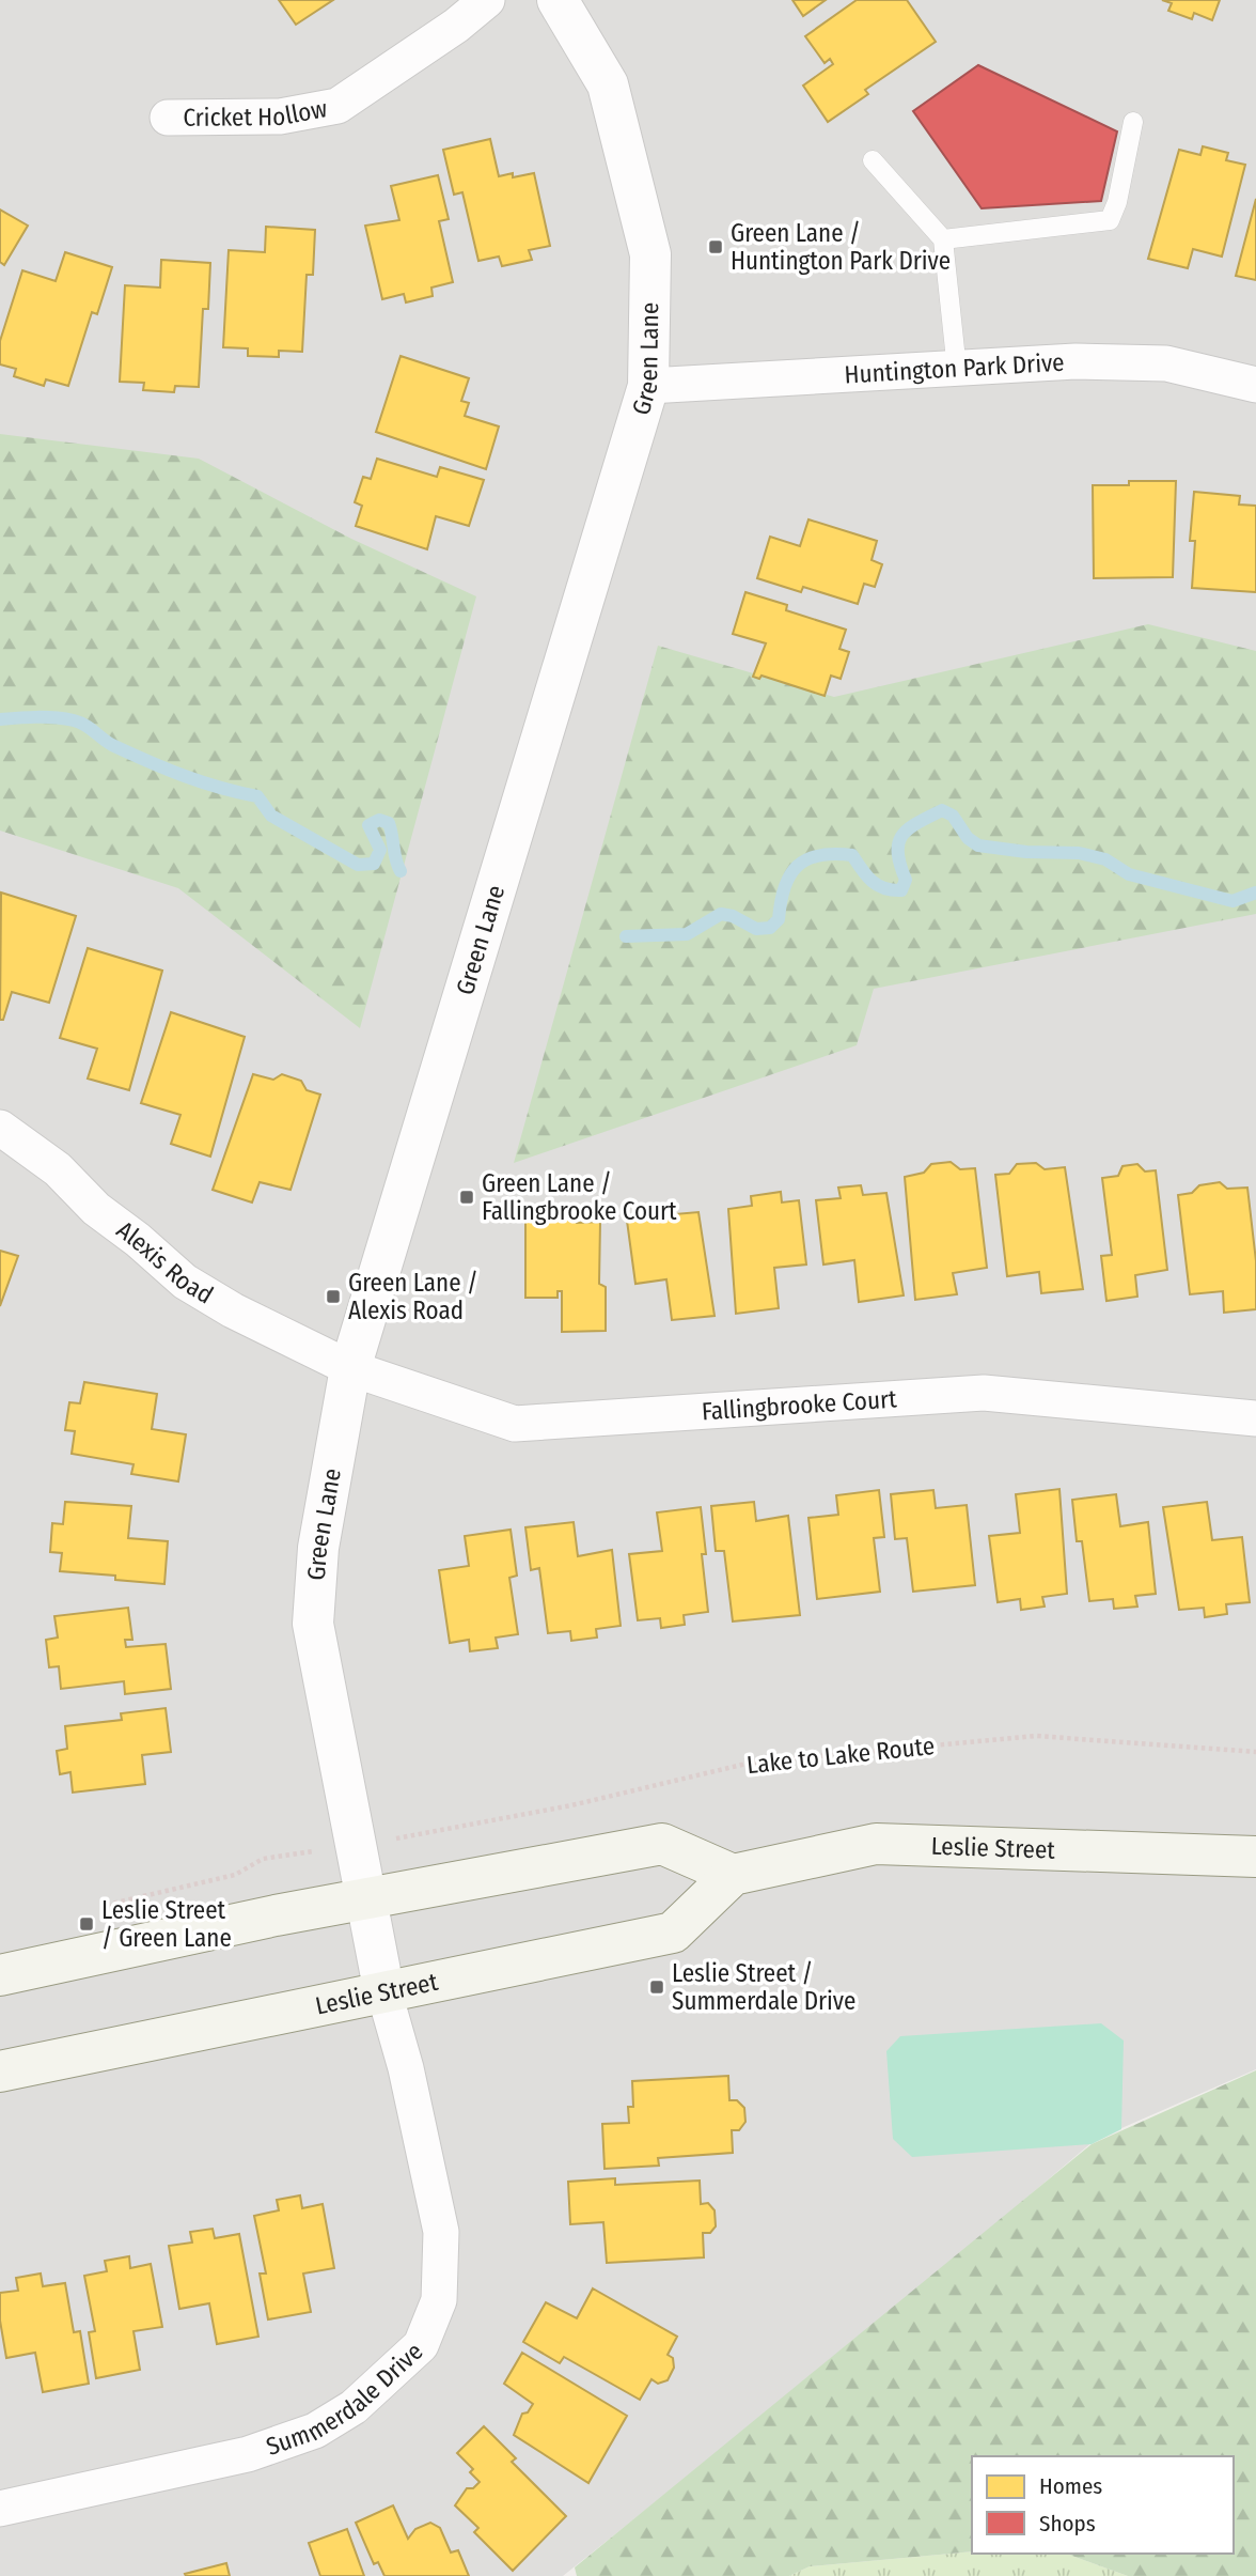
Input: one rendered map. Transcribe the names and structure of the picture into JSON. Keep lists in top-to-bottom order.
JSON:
{
  "streets": {
    "main road": ["Leslie Street"],
    "street": [
      "Cricket Hollow",
      "Green Lane",
      "Huntington Park Drive",
      "Alexis Road",
      "Fallingbrooke Court",
      "Summerdale Drive"
    ],
    "path": ["Lake to Lake Route"]
  },
  "crossings": [
    ["Green Lane", "Huntington Park Drive"],
    ["Green Lane", "Alexis Road"],
    ["Green Lane", "Fallingbrooke Court"],
    ["Green Lane", "Leslie Street"],
    ["Green Lane", "Summerdale Drive"],
    ["Alexis Road", "Fallingbrooke Court"],
    ["Leslie Street", "Summerdale Drive"]
  ],
  "places": {
    "transit": [
      "Green Lane / Huntington Park Drive",
      "Green Lane / Fallingbrooke Court",
      "Green Lane / Alexis Road",
      "Leslie Street / Green Lane",
      "Leslie Street / Summerdale Drive"
    ]
  },
  "legend": ["Homes", "Shops"]
}
